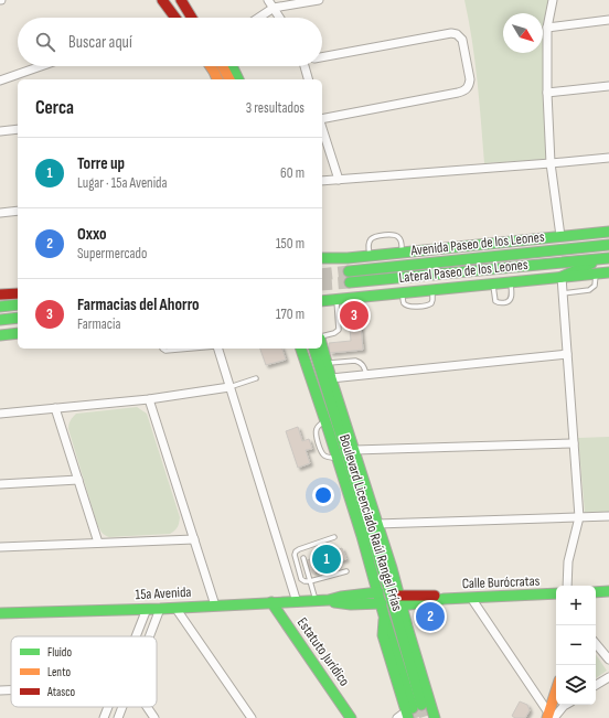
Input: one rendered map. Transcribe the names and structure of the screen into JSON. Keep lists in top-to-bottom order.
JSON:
{
  "streets": {
    "street": [
      "Avenida Paseo de los Leones",
      "Lateral Paseo de los Leones",
      "Boulevard Licenciado Raúl Rangel Frías",
      "Calle Burócratas",
      "15a Avenida",
      "Estatuto Jurídico"
    ]
  },
  "crossings": [
    ["Boulevard Licenciado Raúl Rangel Frías", "Calle Burócratas"],
    ["Boulevard Licenciado Raúl Rangel Frías", "15a Avenida"],
    ["15a Avenida", "Estatuto Jurídico"]
  ],
  "legend": ["Fluido", "Lento", "Atasco"],
  "north": "bottom right",
  "page": {
    "search": "Buscar aquí",
    "heading": ["Cerca", "3 resultados"],
    "list": [
      {
        "mark": "1",
        "name": "Torre up",
        "note": "Lugar · 15a Avenida",
        "value": "60 m"
      },
      {
        "mark": "2",
        "name": "Oxxo",
        "note": "Supermercado",
        "value": "150 m"
      },
      {
        "mark": "3",
        "name": "Farmacias del Ahorro",
        "note": "Farmacia",
        "value": "170 m"
      }
    ],
    "pins": ["3", "1", "2"],
    "map_buttons": ["+", "−"]
  }
}
